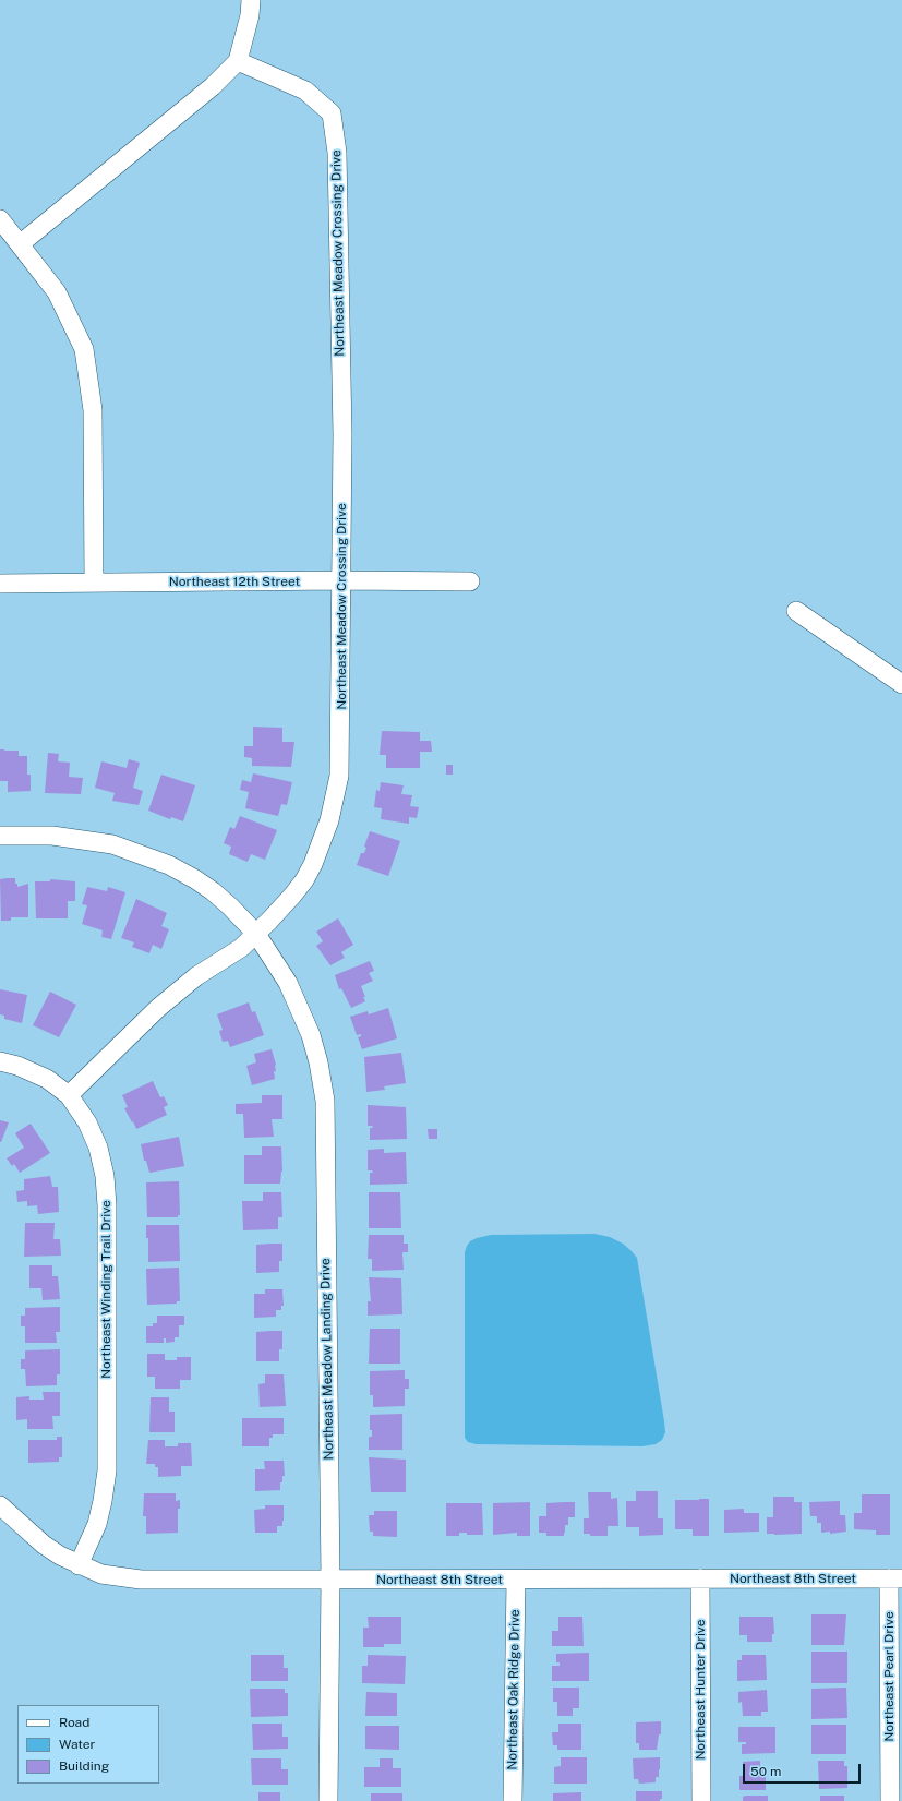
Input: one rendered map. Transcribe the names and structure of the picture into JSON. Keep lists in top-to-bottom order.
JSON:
{
  "streets": {
    "street": [
      "Northeast Meadow Crossing Drive",
      "Northeast 12th Street",
      "Northeast Winding Trail Drive",
      "Northeast Meadow Landing Drive",
      "Northeast 8th Street",
      "Northeast Pearl Drive",
      "Northeast Oak Ridge Drive",
      "Northeast Hunter Drive"
    ]
  },
  "crossings": [
    ["Northeast Meadow Crossing Drive", "Northeast 12th Street"],
    ["Northeast Meadow Crossing Drive", "Northeast Winding Trail Drive"],
    ["Northeast Meadow Crossing Drive", "Northeast Meadow Landing Drive"],
    ["Northeast Winding Trail Drive", "Northeast 8th Street"],
    ["Northeast Meadow Landing Drive", "Northeast 8th Street"],
    ["Northeast 8th Street", "Northeast Pearl Drive"],
    ["Northeast 8th Street", "Northeast Oak Ridge Drive"],
    ["Northeast 8th Street", "Northeast Hunter Drive"]
  ],
  "legend": ["Road", "Water", "Building"],
  "scale_bar": "50 m"
}
